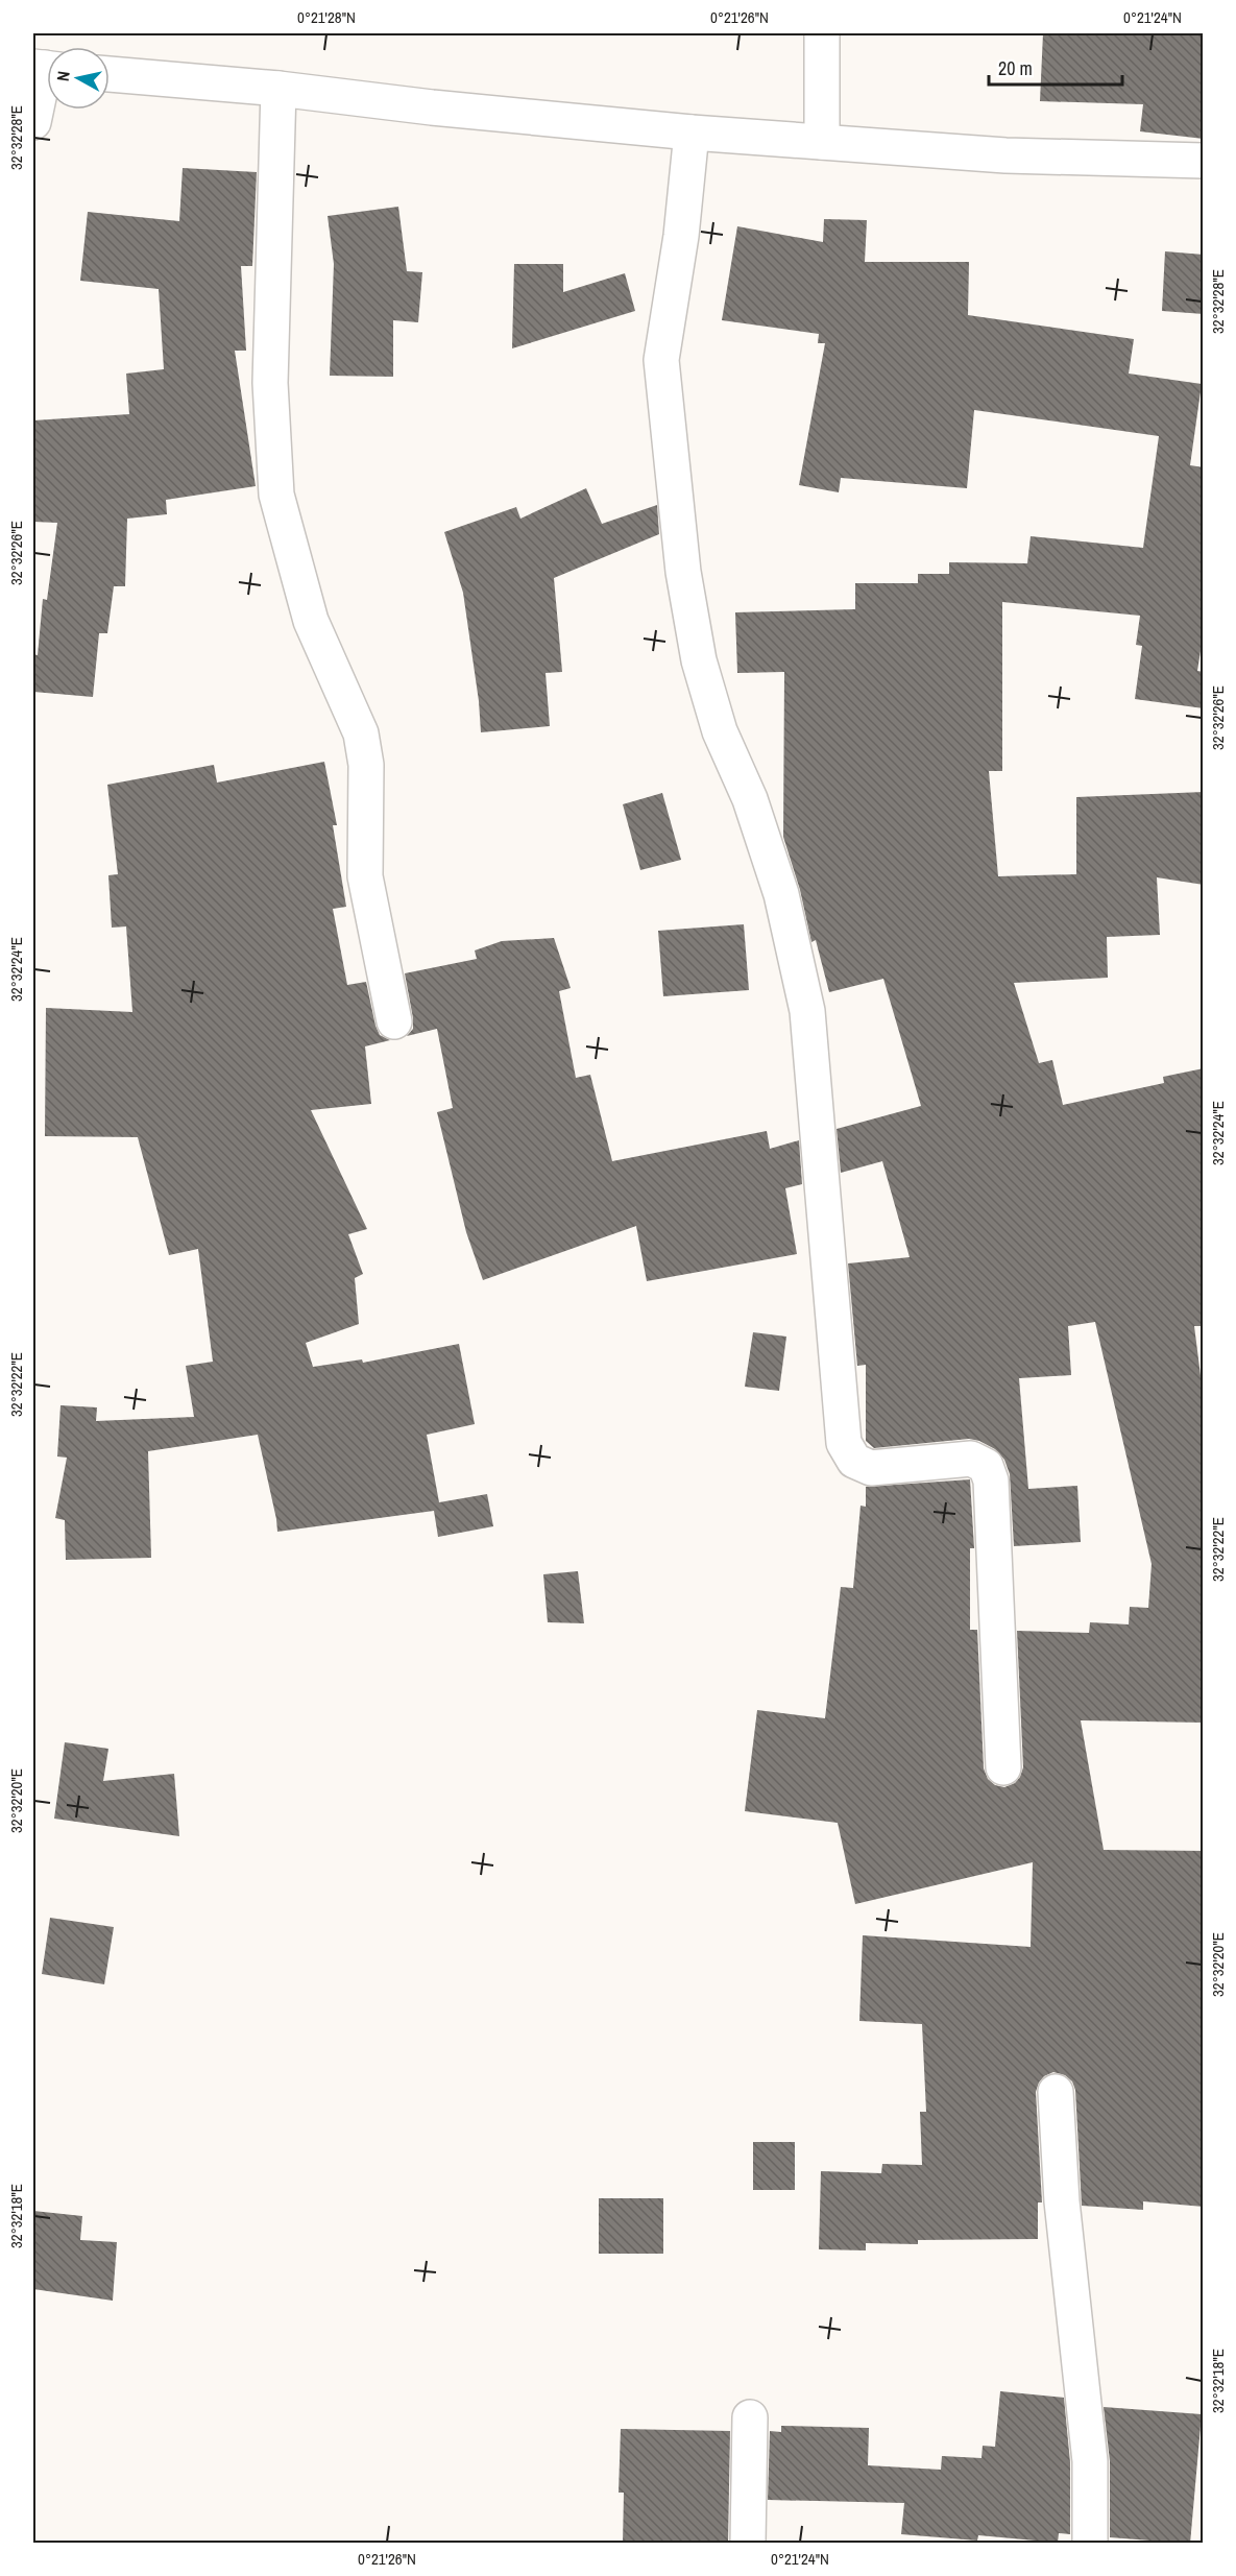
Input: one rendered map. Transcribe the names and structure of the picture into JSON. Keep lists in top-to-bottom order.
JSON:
{
  "scale_bar": "20 m",
  "north": "left",
  "coordinates": [
    "0°21'28\"N",
    "0°21'26\"N",
    "0°21'24\"N",
    "32°32'28\"E",
    "32°32'26\"E",
    "32°32'24\"E",
    "32°32'22\"E",
    "32°32'20\"E",
    "32°32'18\"E"
  ]
}
